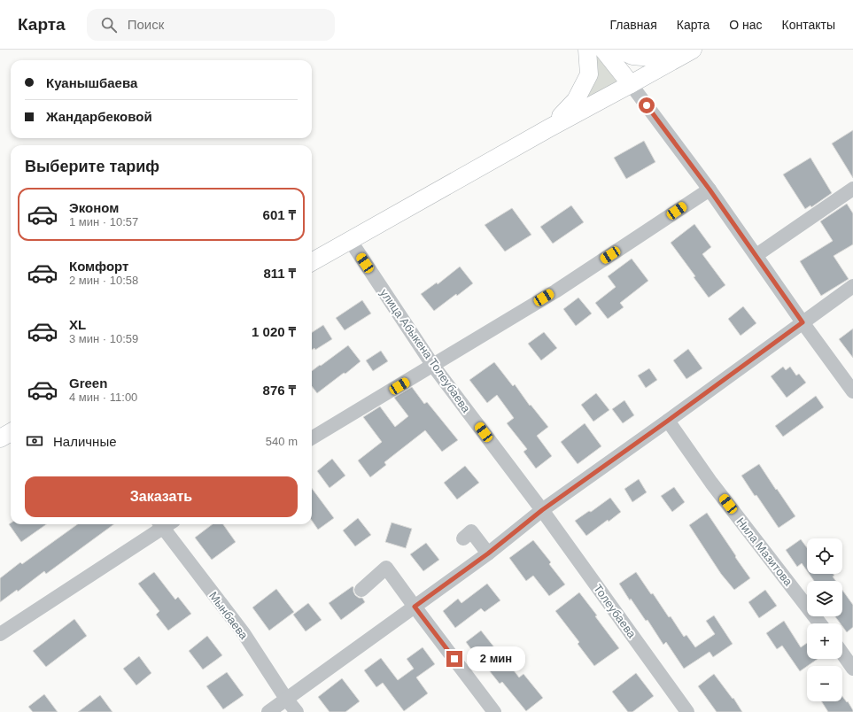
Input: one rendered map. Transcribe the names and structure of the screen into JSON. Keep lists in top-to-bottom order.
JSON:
{
  "streets": {
    "street": [
      "улица Абыкена Толеубаева",
      "Нила Мазитова",
      "Толеубаева",
      "Мынбаева"
    ]
  },
  "crossings": [
    ["улица Абыкена Толеубаева", "Толеубаева"]
  ],
  "page": {
    "header": "Карта",
    "search": "Поиск",
    "nav": [
      "Главная",
      "Карта",
      "О нас",
      "Контакты"
    ],
    "banner": ["Куанышбаева", "Жандарбековой"],
    "heading": "Выберите тариф",
    "list": [
      {
        "name": "Эконом",
        "note": "1 мин · 10:57",
        "value": "601 ₸"
      },
      {
        "name": "Комфорт",
        "note": "2 мин · 10:58",
        "value": "811 ₸"
      },
      {
        "name": "XL",
        "note": "3 мин · 10:59",
        "value": "1 020 ₸"
      },
      {
        "name": "Green",
        "note": "4 мин · 11:00",
        "value": "876 ₸"
      }
    ],
    "pay": ["Наличные", "540 m"],
    "buttons": "Заказать",
    "map_buttons": ["+", "−"],
    "bubble": "2 мин"
  }
}
